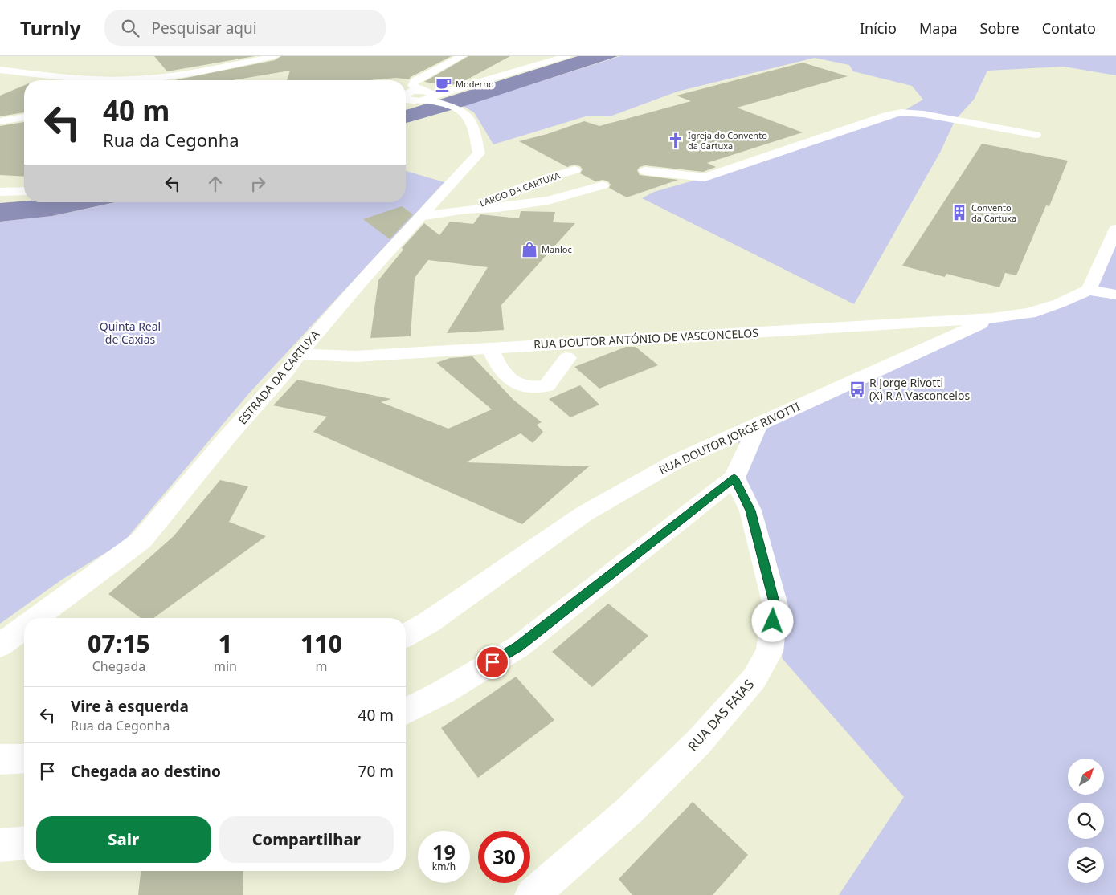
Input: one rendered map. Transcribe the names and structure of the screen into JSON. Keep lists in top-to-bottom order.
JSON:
{
  "streets": {
    "street": [
      "LARGO DA CARTUXA",
      "RUA DOUTOR ANTÓNIO DE VASCONCELOS",
      "ESTRADA DA CARTUXA",
      "RUA DOUTOR JORGE RIVOTTI",
      "RUA DAS FAIAS"
    ]
  },
  "crossings": [
    ["LARGO DA CARTUXA", "ESTRADA DA CARTUXA"],
    ["RUA DOUTOR ANTÓNIO DE VASCONCELOS", "ESTRADA DA CARTUXA"],
    ["RUA DOUTOR ANTÓNIO DE VASCONCELOS", "RUA DOUTOR JORGE RIVOTTI"]
  ],
  "parks": ["Quinta Real de Caxias"],
  "places": {
    "cafe": ["Moderno"],
    "church": ["Igreja do Convento da Cartuxa"],
    "building": ["Convento da Cartuxa"],
    "shop": ["Manloc"],
    "bus stop": ["R Jorge Rivotti (X) R A Vasconcelos"]
  },
  "north": "top right",
  "page": {
    "header": "Turnly",
    "search": "Pesquisar aqui",
    "nav": [
      "Início",
      "Mapa",
      "Sobre",
      "Contato"
    ],
    "turn": ["40 m", "Rua da Cegonha"],
    "eta": [
      "07:15",
      "Chegada",
      "1",
      "min",
      "110",
      "m"
    ],
    "list": [
      {
        "name": "Vire à esquerda",
        "note": "Rua da Cegonha",
        "value": "40 m"
      },
      {
        "name": "Chegada ao destino",
        "value": "70 m"
      }
    ],
    "buttons": ["Sair", "Compartilhar"],
    "speed": "19 km/h",
    "limit": "30"
  }
}
